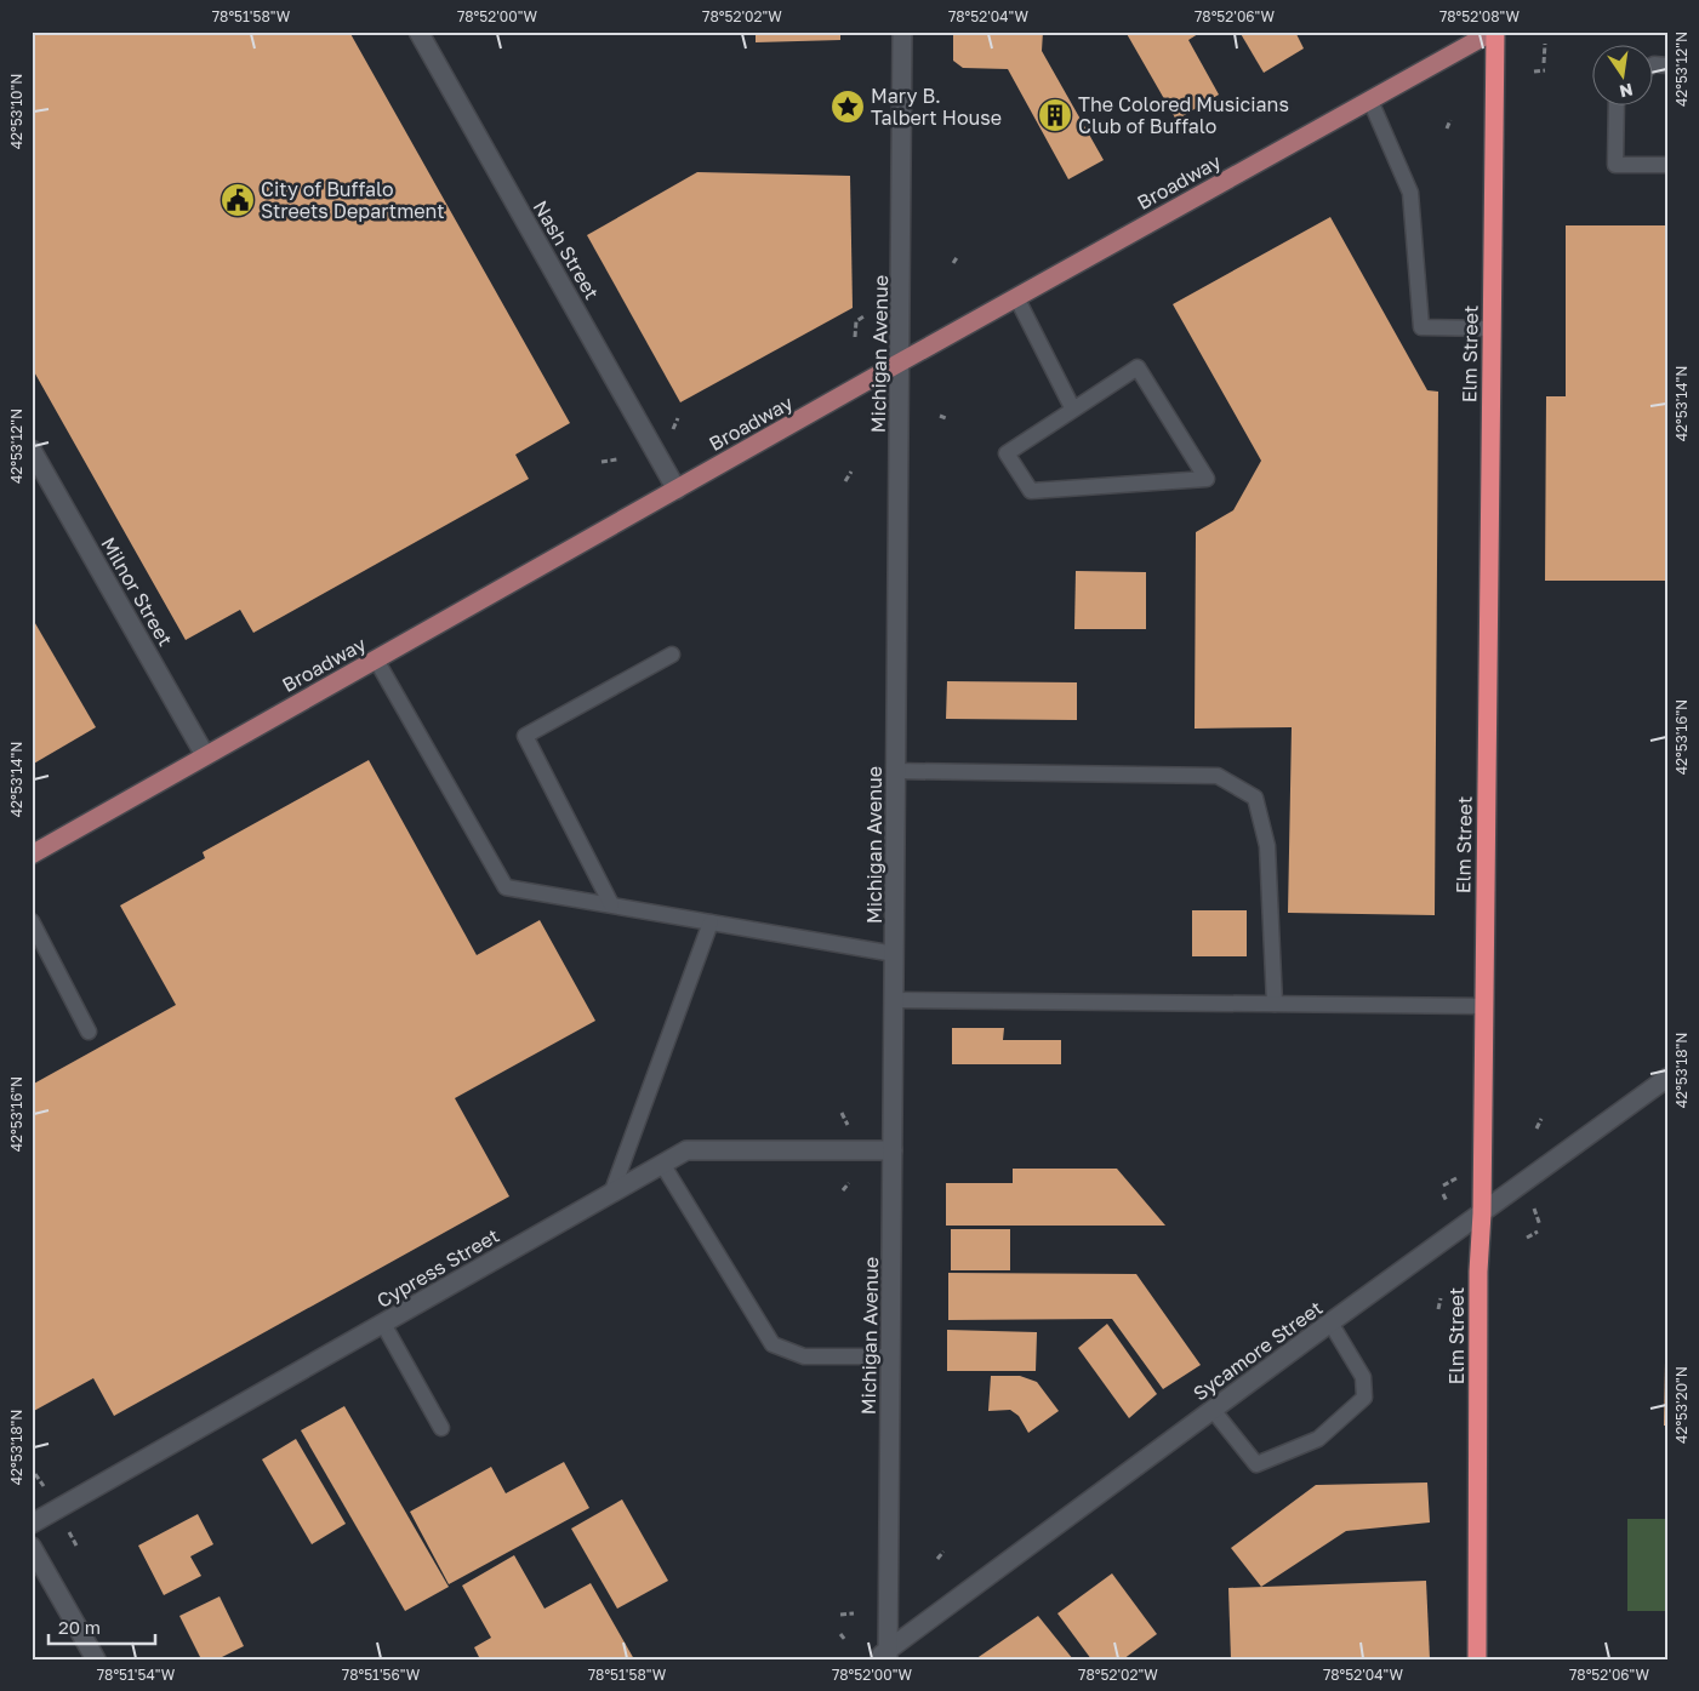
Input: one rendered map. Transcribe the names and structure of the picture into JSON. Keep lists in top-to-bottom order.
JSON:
{
  "streets": {
    "highway": ["Elm Street"],
    "main road": ["Broadway"],
    "street": [
      "Nash Street",
      "Michigan Avenue",
      "Milnor Street",
      "Cypress Street",
      "Sycamore Street"
    ]
  },
  "crossings": [
    ["Broadway", "Nash Street"],
    ["Broadway", "Michigan Avenue"],
    ["Broadway", "Elm Street"],
    ["Broadway", "Milnor Street"],
    ["Michigan Avenue", "Cypress Street"],
    ["Michigan Avenue", "Sycamore Street"],
    ["Elm Street", "Sycamore Street"]
  ],
  "places": {
    "place": ["Mary B. Talbert House"],
    "building": ["The Colored Musicians Club of Buffalo"],
    "public building": ["City of Buffalo Streets Department"]
  },
  "scale_bar": "20 m",
  "north": "bottom",
  "coordinates": [
    "78°51'58\"W",
    "78°52'00\"W",
    "78°52'02\"W",
    "78°52'04\"W",
    "78°52'06\"W",
    "78°52'08\"W",
    "42°53'12\"N",
    "42°53'10\"N",
    "42°53'14\"N",
    "42°53'16\"N",
    "42°53'18\"N",
    "42°53'20\"N",
    "78°51'54\"W",
    "78°51'56\"W"
  ]
}
